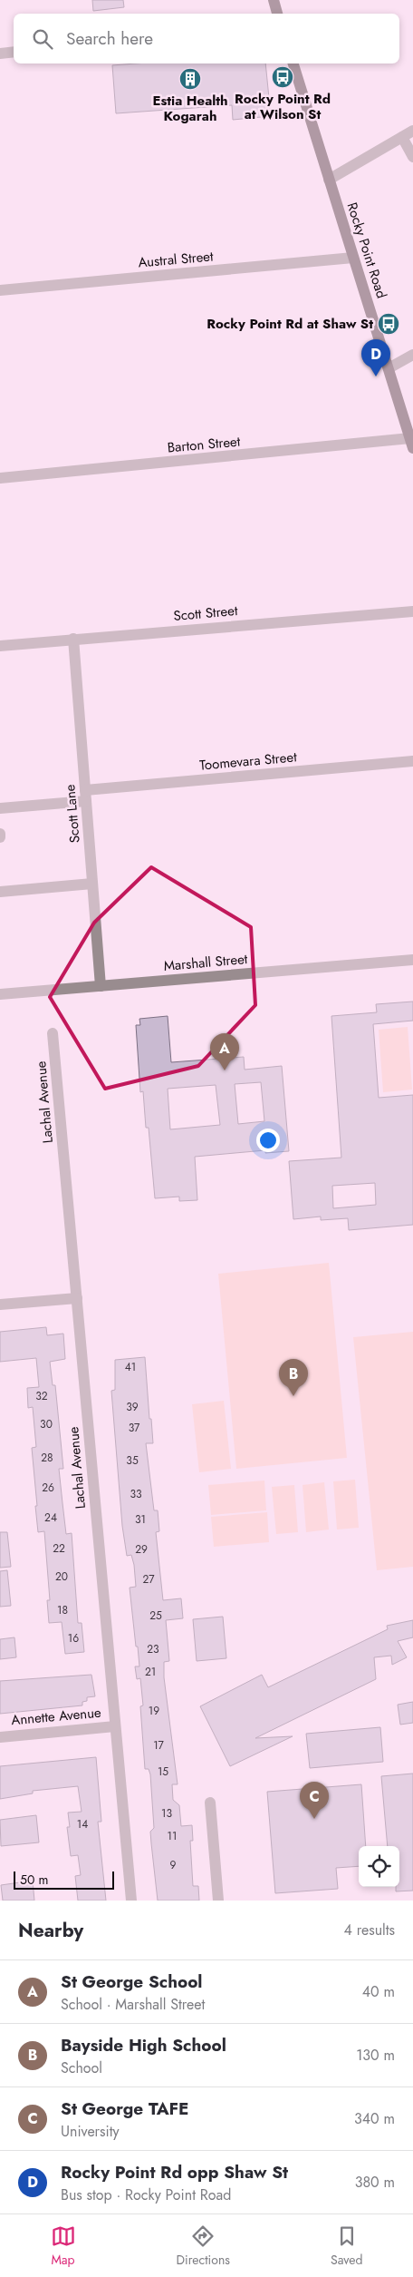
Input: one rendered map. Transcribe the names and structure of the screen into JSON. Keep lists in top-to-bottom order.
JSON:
{
  "streets": {
    "main road": ["Rocky Point Road"],
    "street": [
      "Austral Street",
      "Barton Street",
      "Scott Street",
      "Toomevara Street",
      "Scott Lane",
      "Marshall Street",
      "Lachal Avenue",
      "Annette Avenue"
    ]
  },
  "crossings": [
    ["Rocky Point Road", "Austral Street"],
    ["Rocky Point Road", "Barton Street"],
    ["Scott Street", "Scott Lane"],
    ["Toomevara Street", "Scott Lane"],
    ["Scott Lane", "Marshall Street"],
    ["Lachal Avenue", "Annette Avenue"]
  ],
  "places": {
    "bus stop": ["Rocky Point Rd at Wilson St", "Rocky Point Rd at Shaw St"],
    "building": ["Estia Health Kogarah"]
  },
  "house_numbers": [
    "41",
    "32",
    "39",
    "30",
    "37",
    "28",
    "35",
    "26",
    "33",
    "24",
    "31",
    "22",
    "29",
    "20",
    "27",
    "18",
    "25",
    "16",
    "23",
    "21",
    "19",
    "17",
    "15",
    "13",
    "14",
    "11",
    "9"
  ],
  "scale_bar": "50 m",
  "page": {
    "search": "Search here",
    "pins": [
      "D",
      "A",
      "B",
      "C"
    ],
    "scale": "50 m",
    "heading": ["Nearby", "4 results"],
    "list": [
      {
        "mark": "A",
        "name": "St George School",
        "note": "School · Marshall Street",
        "value": "40 m"
      },
      {
        "mark": "B",
        "name": "Bayside High School",
        "note": "School",
        "value": "130 m"
      },
      {
        "mark": "C",
        "name": "St George TAFE",
        "note": "University",
        "value": "340 m"
      },
      {
        "mark": "D",
        "name": "Rocky Point Rd opp Shaw St",
        "note": "Bus stop · Rocky Point Road",
        "value": "380 m"
      }
    ],
    "nav": ["Map", "Directions", "Saved"]
  }
}
